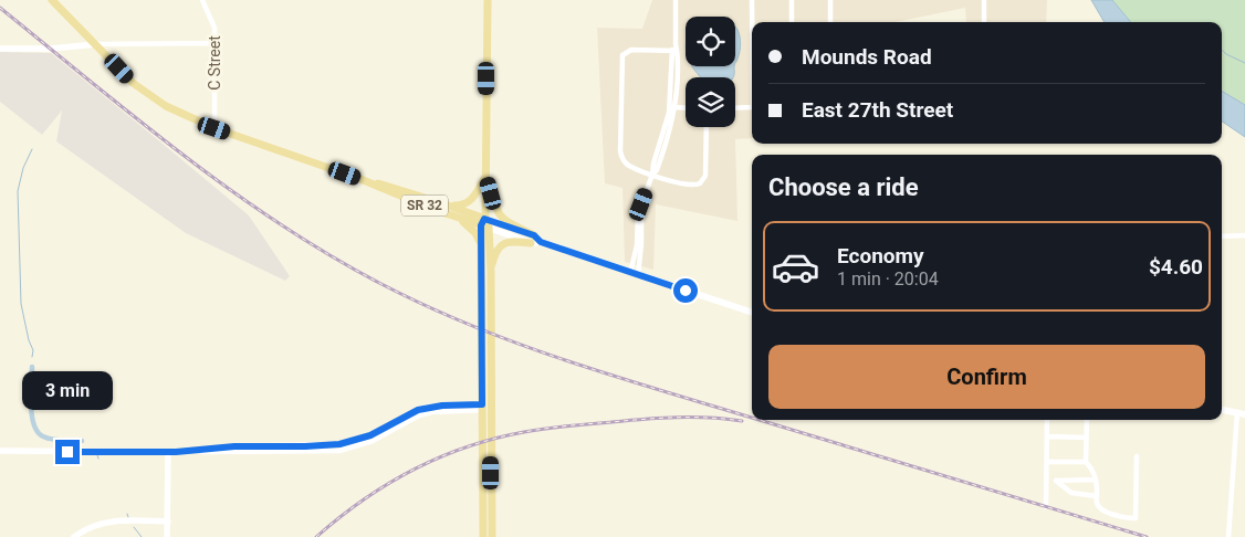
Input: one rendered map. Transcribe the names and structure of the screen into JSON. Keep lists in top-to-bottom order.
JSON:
{
  "streets": {
    "main road": ["SR 32"],
    "street": ["C Street"]
  },
  "crossings": [
    ["C Street", "SR 32"]
  ],
  "page": {
    "banner": ["Mounds Road", "East 27th Street"],
    "heading": "Choose a ride",
    "list": [
      {
        "name": "Economy",
        "note": "1 min · 20:04",
        "value": "$4.60"
      }
    ],
    "buttons": "Confirm",
    "bubble": "3 min"
  }
}
